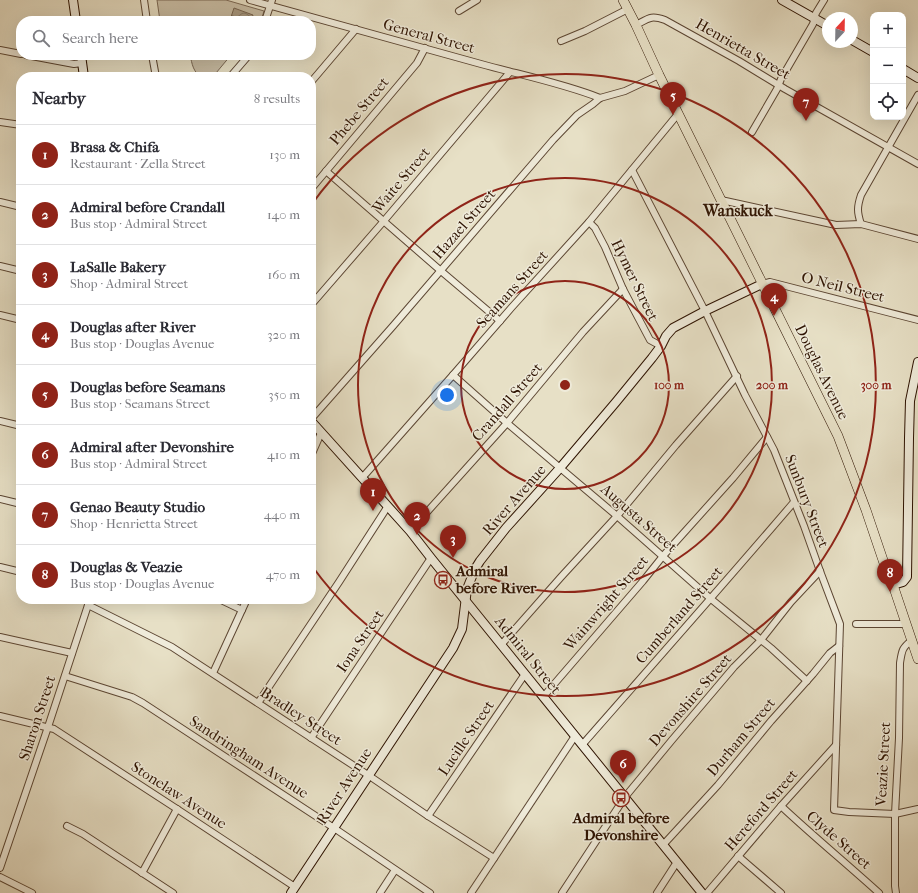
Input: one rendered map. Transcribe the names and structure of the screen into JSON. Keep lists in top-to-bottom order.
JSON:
{
  "streets": {
    "main road": ["Douglas Avenue"],
    "street": [
      "General Street",
      "Henrietta Street",
      "Phebe Street",
      "Waite Street",
      "Hazael Street",
      "Hymer Street",
      "O Neil Street",
      "Seamans Street",
      "Crandall Street",
      "River Avenue",
      "Sunbury Street",
      "Augusta Street",
      "Wainwright Street",
      "Cumberland Street",
      "Iona Street",
      "Admiral Street",
      "Devonshire Street",
      "Bradley Street",
      "Sharon Street",
      "Durham Street",
      "Lucille Street",
      "Sandringham Avenue",
      "Veazie Street",
      "Stonelaw Avenue",
      "Hereford Street",
      "Clyde Street"
    ]
  },
  "crossings": [
    ["General Street", "Phebe Street"],
    ["General Street", "Waite Street"],
    ["General Street", "Hazael Street"],
    ["Henrietta Street", "Douglas Avenue"],
    ["Hazael Street", "Douglas Avenue"],
    ["Hymer Street", "Seamans Street"],
    ["Hymer Street", "Crandall Street"],
    ["Hymer Street", "River Avenue"],
    ["O Neil Street", "Douglas Avenue"],
    ["O Neil Street", "River Avenue"],
    ["Seamans Street", "Douglas Avenue"],
    ["Seamans Street", "Sunbury Street"],
    ["Seamans Street", "Augusta Street"],
    ["Seamans Street", "Admiral Street"],
    ["Douglas Avenue", "River Avenue"],
    ["Douglas Avenue", "Veazie Street"],
    ["Crandall Street", "Augusta Street"],
    ["Crandall Street", "Admiral Street"],
    ["River Avenue", "Sunbury Street"],
    ["River Avenue", "Augusta Street"],
    ["River Avenue", "Admiral Street"],
    ["River Avenue", "Bradley Street"],
    ["River Avenue", "Sandringham Avenue"],
    ["River Avenue", "Stonelaw Avenue"],
    ["Sunbury Street", "Wainwright Street"],
    ["Sunbury Street", "Cumberland Street"],
    ["Sunbury Street", "Devonshire Street"],
    ["Sunbury Street", "Durham Street"],
    ["Sunbury Street", "Veazie Street"],
    ["Sunbury Street", "Hereford Street"],
    ["Augusta Street", "Wainwright Street"],
    ["Augusta Street", "Cumberland Street"],
    ["Augusta Street", "Devonshire Street"],
    ["Augusta Street", "Durham Street"],
    ["Wainwright Street", "Admiral Street"],
    ["Cumberland Street", "Admiral Street"],
    ["Iona Street", "Admiral Street"],
    ["Iona Street", "Bradley Street"],
    ["Admiral Street", "Devonshire Street"],
    ["Admiral Street", "Durham Street"],
    ["Admiral Street", "Lucille Street"],
    ["Bradley Street", "Lucille Street"],
    ["Sharon Street", "Sandringham Avenue"],
    ["Sharon Street", "Stonelaw Avenue"],
    ["Hereford Street", "Clyde Street"]
  ],
  "districts": ["Wanskuck"],
  "places": {
    "bus stop": ["Admiral before River", "Admiral before Devonshire"]
  },
  "north": "top",
  "page": {
    "map_buttons": ["+", "−"],
    "search": "Search here",
    "heading": ["Nearby", "8 results"],
    "pins": [
      "5",
      "7",
      "4",
      "1",
      "2",
      "3",
      "8",
      "6"
    ],
    "list": [
      {
        "mark": "1",
        "name": "Brasa & Chifa",
        "note": "Restaurant · Zella Street",
        "value": "130 m"
      },
      {
        "mark": "2",
        "name": "Admiral before Crandall",
        "note": "Bus stop · Admiral Street",
        "value": "140 m"
      },
      {
        "mark": "3",
        "name": "LaSalle Bakery",
        "note": "Shop · Admiral Street",
        "value": "160 m"
      },
      {
        "mark": "4",
        "name": "Douglas after River",
        "note": "Bus stop · Douglas Avenue",
        "value": "320 m"
      },
      {
        "mark": "5",
        "name": "Douglas before Seamans",
        "note": "Bus stop · Seamans Street",
        "value": "350 m"
      },
      {
        "mark": "6",
        "name": "Admiral after Devonshire",
        "note": "Bus stop · Admiral Street",
        "value": "410 m"
      },
      {
        "mark": "7",
        "name": "Genao Beauty Studio",
        "note": "Shop · Henrietta Street",
        "value": "440 m"
      },
      {
        "mark": "8",
        "name": "Douglas & Veazie",
        "note": "Bus stop · Douglas Avenue",
        "value": "470 m"
      }
    ]
  },
  "rings": ["100 m", "200 m", "300 m"]
}
